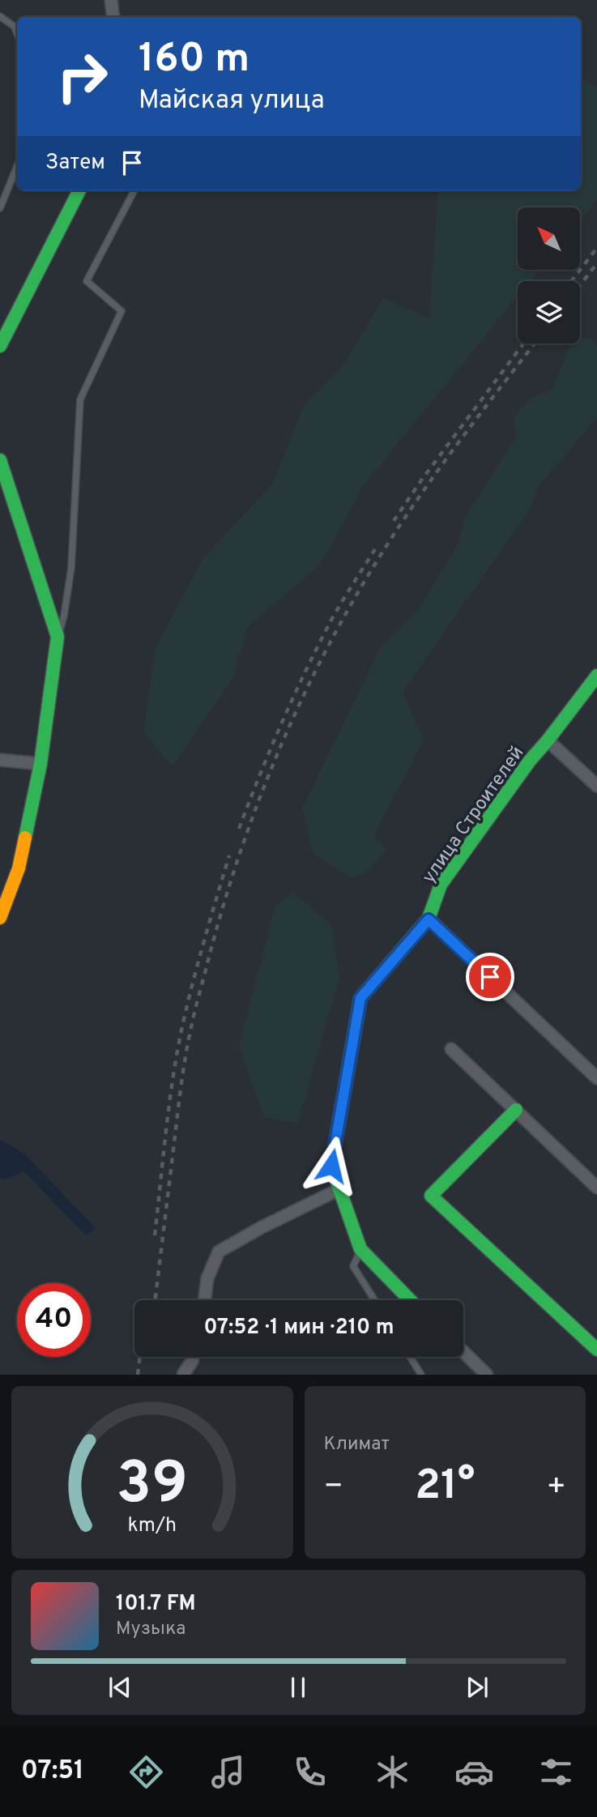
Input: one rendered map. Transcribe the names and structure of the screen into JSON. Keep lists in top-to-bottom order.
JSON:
{
  "streets": {
    "street": ["улица Строителей"]
  },
  "north": "top left",
  "page": {
    "turn": ["160 m", "Майская улица"],
    "then": "Затем",
    "limit": "40",
    "trip": "07:52 · 1 мин · 210 m",
    "tile": "Климат",
    "heat": ["−", "21°", "+"],
    "song": ["101.7 FM", "Музыка"],
    "tabs": "07:51",
    "gauge": ["39", "km/h"]
  }
}
